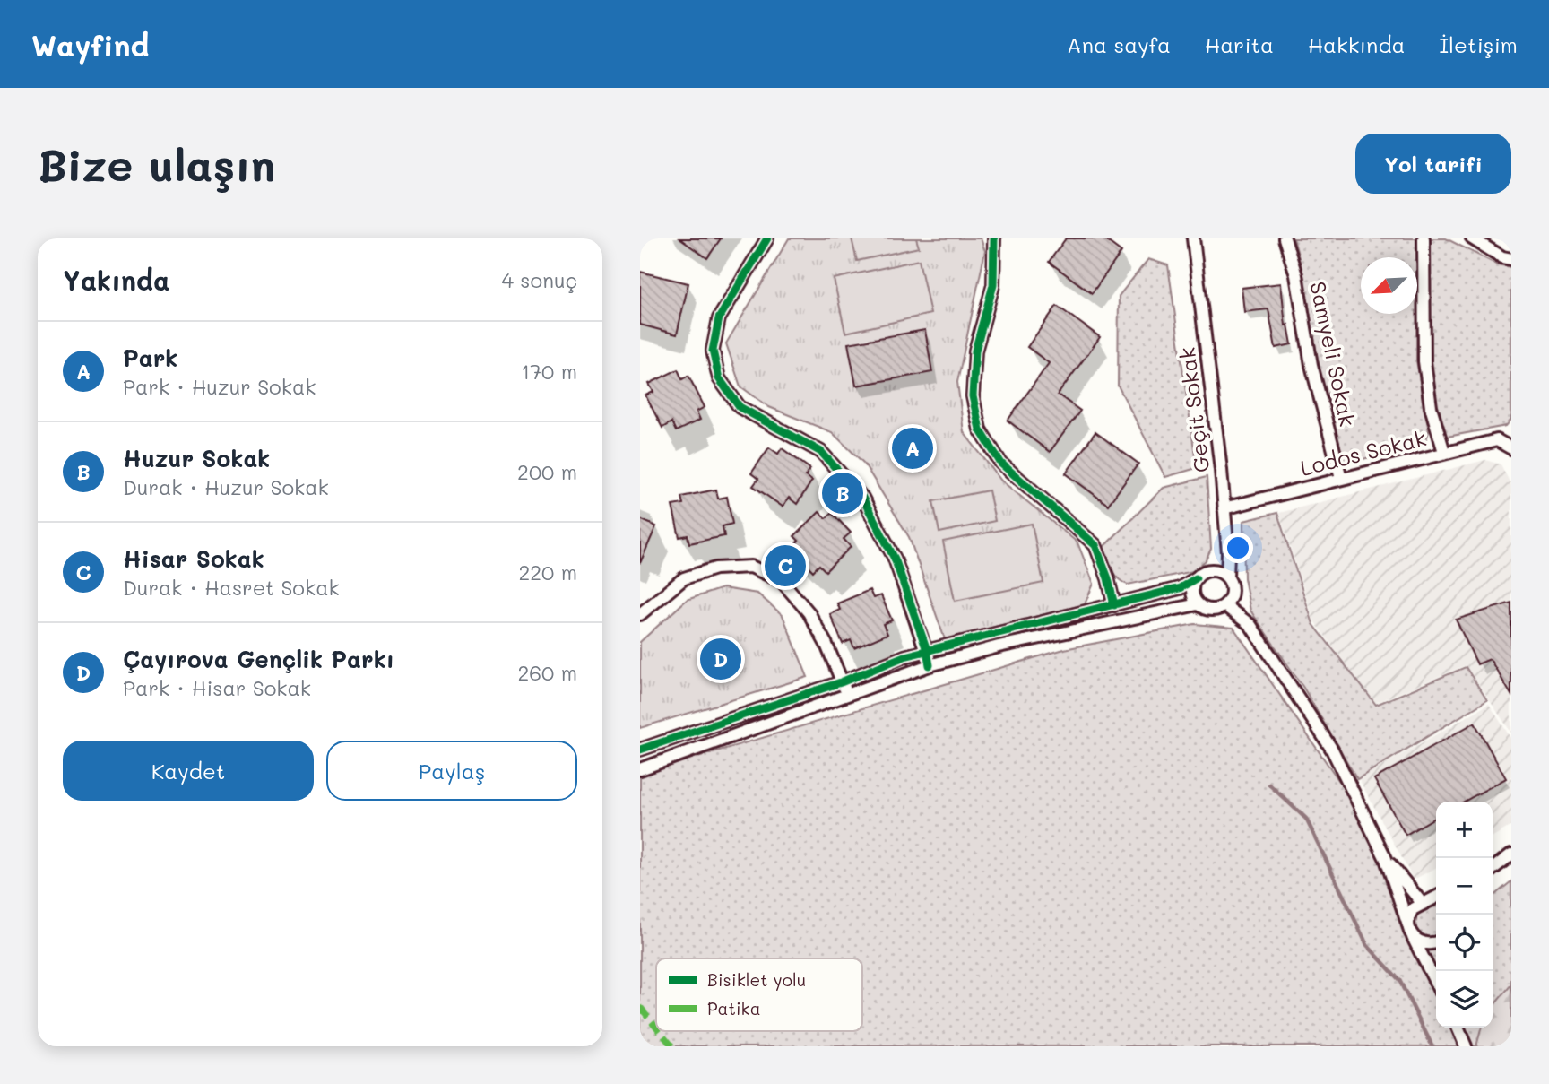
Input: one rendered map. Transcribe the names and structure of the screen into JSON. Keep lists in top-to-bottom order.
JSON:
{
  "streets": {
    "street": ["Samyeli Sokak", "Geçit Sokak", "Lodos Sokak"]
  },
  "crossings": [
    ["Samyeli Sokak", "Lodos Sokak"],
    ["Geçit Sokak", "Lodos Sokak"]
  ],
  "legend": ["Bisiklet yolu", "Patika"],
  "north": "bottom left",
  "page": {
    "header": "Wayfind",
    "nav": [
      "Ana sayfa",
      "Harita",
      "Hakkında",
      "İletişim"
    ],
    "buttons": [
      "Yol tarifi",
      ["Kaydet", "Paylaş"]
    ],
    "title": "Bize ulaşın",
    "heading": ["Yakında", "4 sonuç"],
    "list": [
      {
        "mark": "A",
        "name": "Park",
        "note": "Park · Huzur Sokak",
        "value": "170 m"
      },
      {
        "mark": "B",
        "name": "Huzur Sokak",
        "note": "Durak · Huzur Sokak",
        "value": "200 m"
      },
      {
        "mark": "C",
        "name": "Hisar Sokak",
        "note": "Durak · Hasret Sokak",
        "value": "220 m"
      },
      {
        "mark": "D",
        "name": "Çayırova Gençlik Parkı",
        "note": "Park · Hisar Sokak",
        "value": "260 m"
      }
    ],
    "pins": [
      "A",
      "B",
      "C",
      "D"
    ],
    "map_buttons": ["+", "−"]
  }
}
